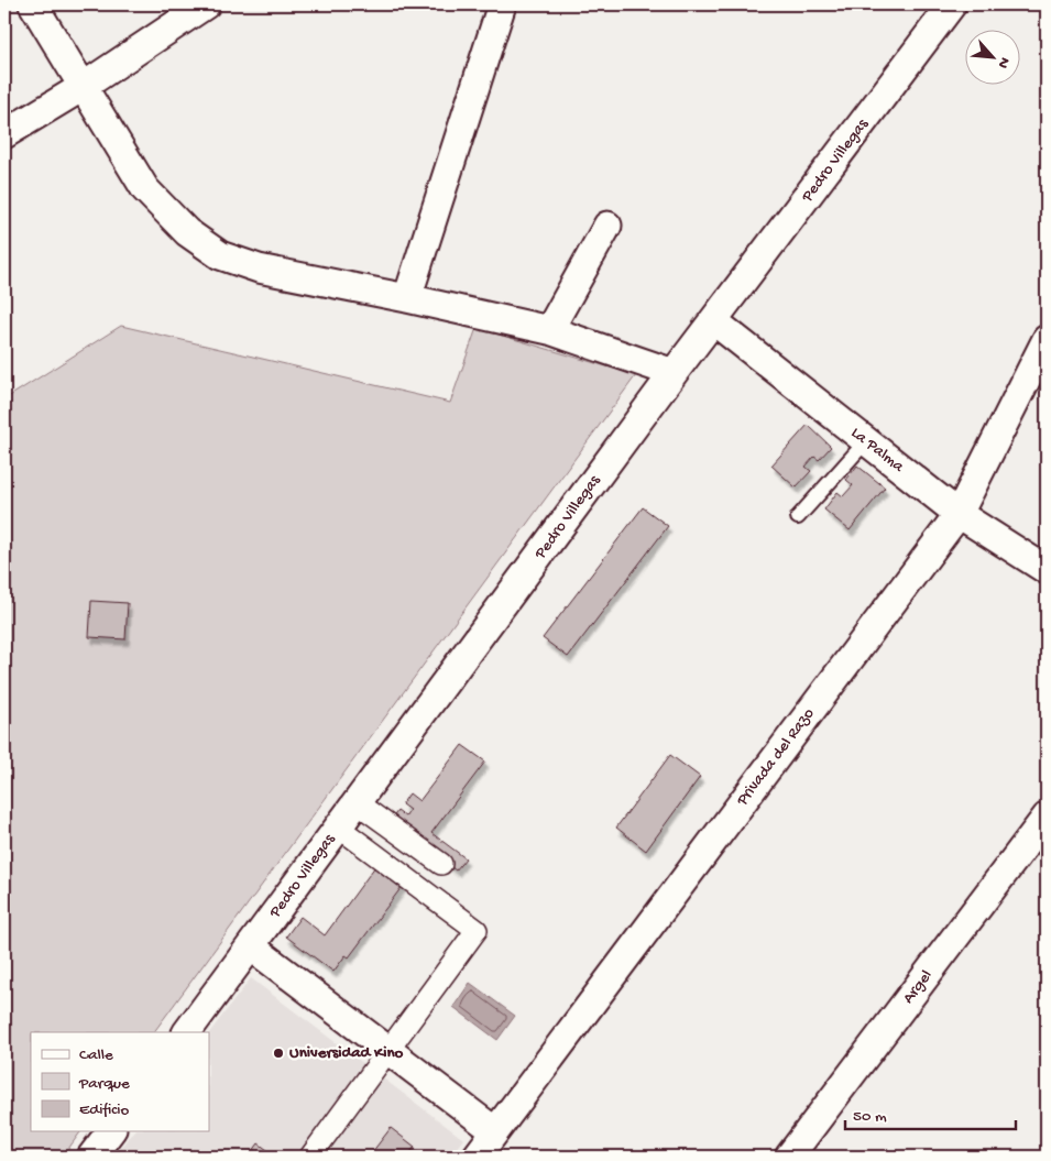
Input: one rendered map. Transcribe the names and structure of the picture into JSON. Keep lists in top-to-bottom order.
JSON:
{
  "streets": {
    "street": [
      "Pedro Villegas",
      "La Palma",
      "Privada del Razo",
      "Argel"
    ]
  },
  "crossings": [
    ["Pedro Villegas", "La Palma"],
    ["La Palma", "Privada del Razo"]
  ],
  "places": ["Universidad Kino"],
  "legend": ["Calle", "Parque", "Edificio"],
  "scale_bar": "50 m",
  "north": "bottom right"
}
